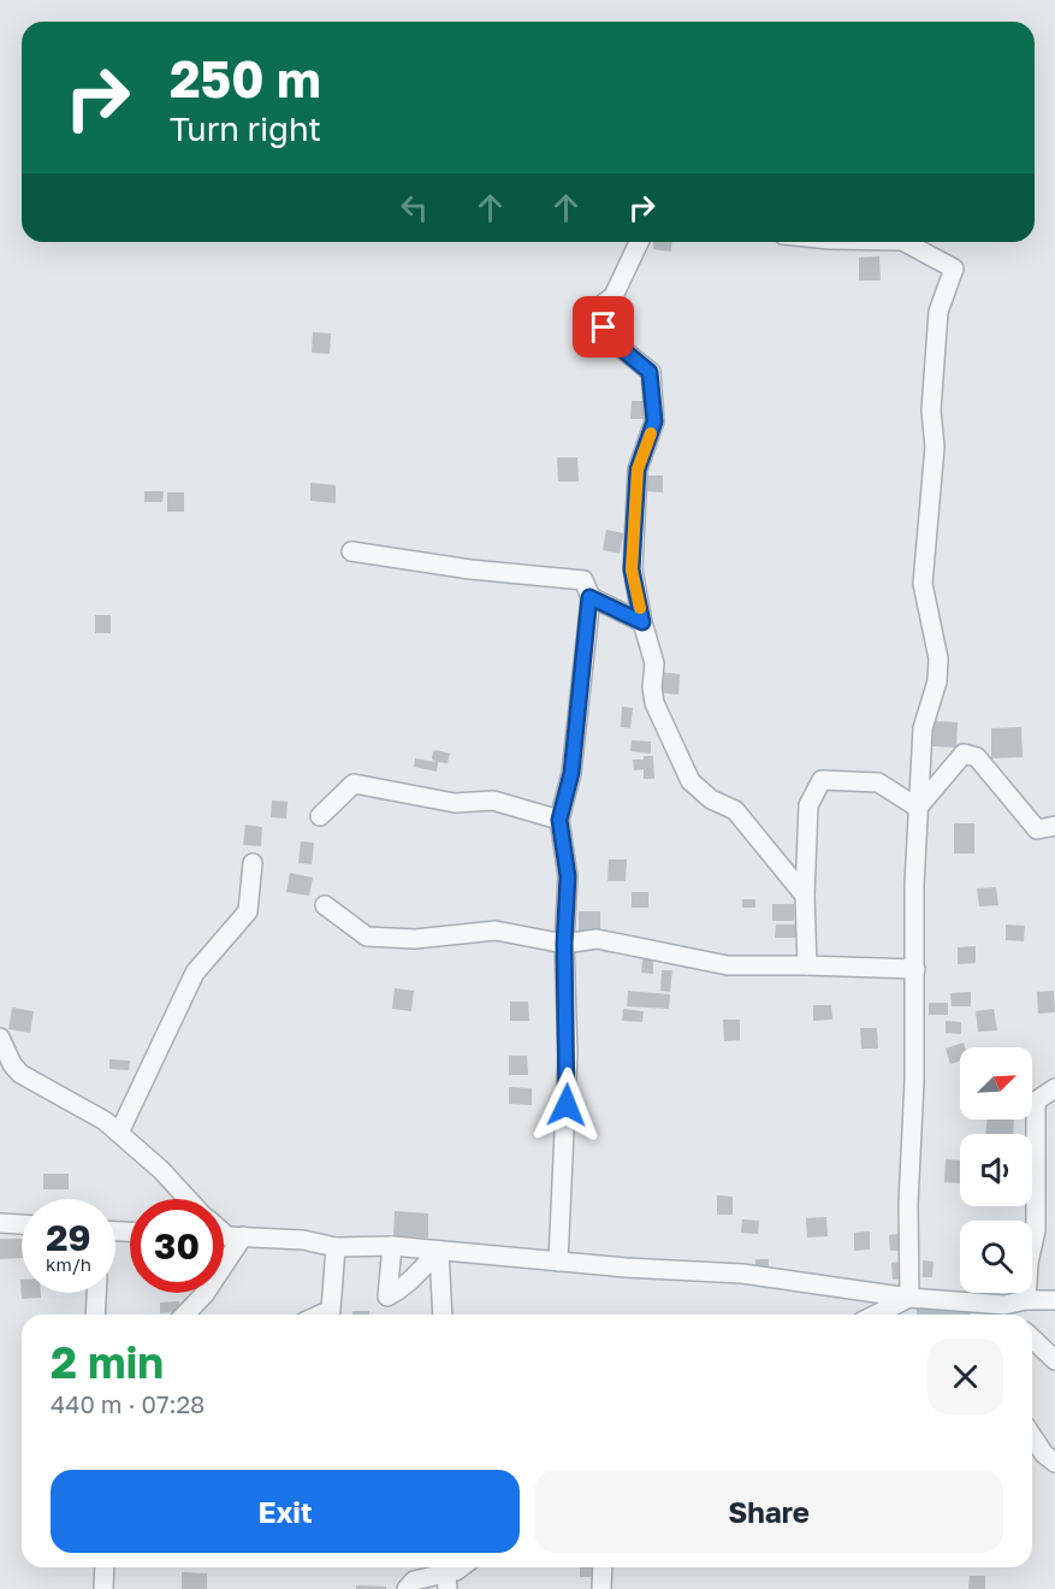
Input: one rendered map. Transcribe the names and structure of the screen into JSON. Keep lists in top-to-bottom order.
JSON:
{
  "north": "top right",
  "page": {
    "turn": ["250 m", "Turn right"],
    "speed": "29 km/h",
    "limit": "30",
    "heading": ["2 min", "440 m · 07:28"],
    "buttons": ["Exit", "Share"]
  }
}
